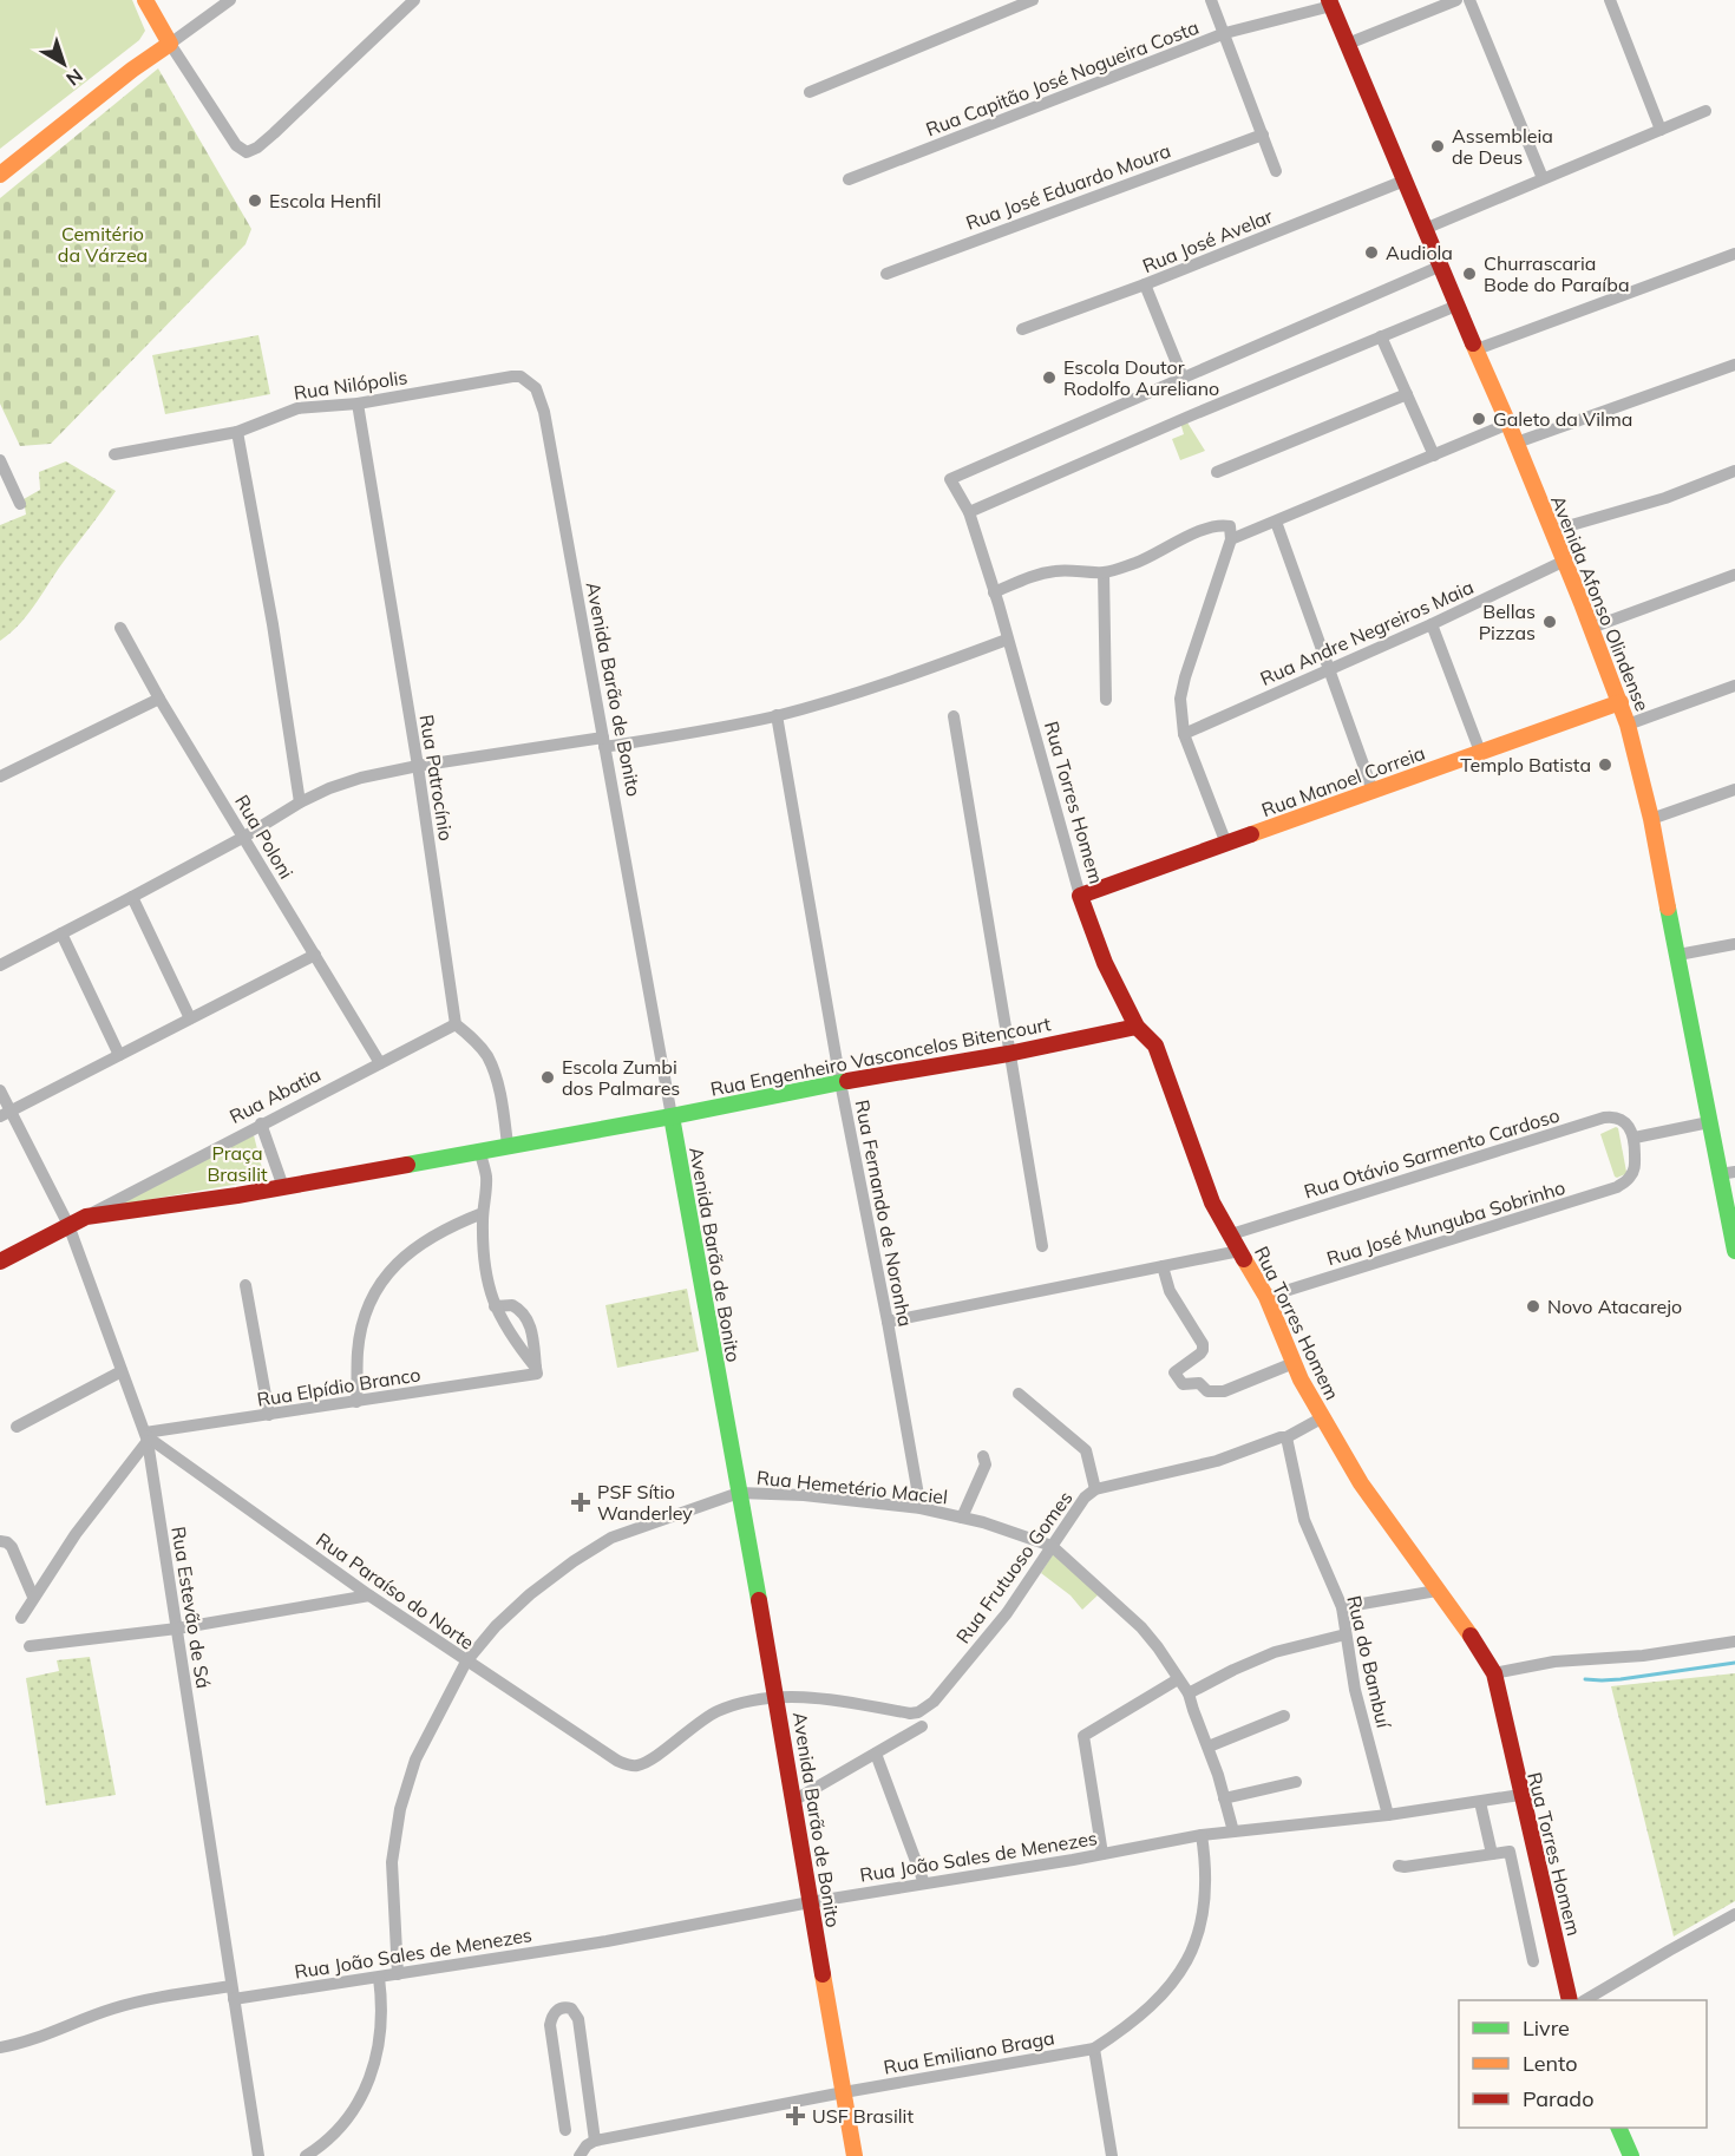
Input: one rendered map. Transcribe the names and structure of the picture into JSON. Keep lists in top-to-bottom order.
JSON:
{
  "streets": {
    "street": [
      "Rua Capitão José Nogueira Costa",
      "Rua José Eduardo Moura",
      "Rua José Avelar",
      "Rua Nilópolis",
      "Avenida Afonso Olindense",
      "Rua Andre Negreiros Maia",
      "Avenida Barão de Bonito",
      "Rua Patrocínio",
      "Rua Manoel Correia",
      "Rua Torres Homem",
      "Rua Poloni",
      "Rua Engenheiro Vasconcelos Bitencourt",
      "Rua Abatia",
      "Rua Otávio Sarmento Cardoso",
      "Rua Fernando de Noronha",
      "Rua José Munguba Sobrinho",
      "Rua Elpídio Branco",
      "Rua Hemetério Maciel",
      "Rua Frutuoso Gomes",
      "Rua Paraíso do Norte",
      "Rua Estevão de Sá",
      "Rua do Bambuí",
      "Rua João Sales de Menezes",
      "Rua Emiliano Braga"
    ]
  },
  "crossings": [
    ["Rua Capitão José Nogueira Costa", "Avenida Afonso Olindense"],
    ["Rua José Avelar", "Avenida Afonso Olindense"],
    ["Rua Nilópolis", "Avenida Barão de Bonito"],
    ["Rua Nilópolis", "Rua Patrocínio"],
    ["Avenida Afonso Olindense", "Rua Andre Negreiros Maia"],
    ["Avenida Afonso Olindense", "Rua Manoel Correia"],
    ["Avenida Barão de Bonito", "Rua Engenheiro Vasconcelos Bitencourt"],
    ["Avenida Barão de Bonito", "Rua Hemetério Maciel"],
    ["Avenida Barão de Bonito", "Rua Frutuoso Gomes"],
    ["Avenida Barão de Bonito", "Rua Paraíso do Norte"],
    ["Avenida Barão de Bonito", "Rua João Sales de Menezes"],
    ["Avenida Barão de Bonito", "Rua Emiliano Braga"],
    ["Rua Patrocínio", "Rua Abatia"],
    ["Rua Manoel Correia", "Rua Torres Homem"],
    ["Rua Torres Homem", "Rua Engenheiro Vasconcelos Bitencourt"],
    ["Rua Torres Homem", "Rua Otávio Sarmento Cardoso"],
    ["Rua Torres Homem", "Rua José Munguba Sobrinho"],
    ["Rua Torres Homem", "Rua Frutuoso Gomes"],
    ["Rua Torres Homem", "Rua João Sales de Menezes"],
    ["Rua Poloni", "Rua Abatia"],
    ["Rua Engenheiro Vasconcelos Bitencourt", "Rua Abatia"],
    ["Rua Engenheiro Vasconcelos Bitencourt", "Rua Fernando de Noronha"],
    ["Rua Abatia", "Rua Estevão de Sá"],
    ["Rua Otávio Sarmento Cardoso", "Rua José Munguba Sobrinho"],
    ["Rua Fernando de Noronha", "Rua Hemetério Maciel"],
    ["Rua Elpídio Branco", "Rua Paraíso do Norte"],
    ["Rua Elpídio Branco", "Rua Estevão de Sá"],
    ["Rua Hemetério Maciel", "Rua Frutuoso Gomes"],
    ["Rua Hemetério Maciel", "Rua Paraíso do Norte"],
    ["Rua Hemetério Maciel", "Rua João Sales de Menezes"],
    ["Rua Frutuoso Gomes", "Rua Paraíso do Norte"],
    ["Rua Frutuoso Gomes", "Rua do Bambuí"],
    ["Rua Paraíso do Norte", "Rua Estevão de Sá"],
    ["Rua Estevão de Sá", "Rua João Sales de Menezes"],
    ["Rua do Bambuí", "Rua João Sales de Menezes"],
    ["Rua João Sales de Menezes", "Rua Emiliano Braga"]
  ],
  "parks": ["Cemitério da Várzea", "Praça Brasilit"],
  "places": {
    "other": [
      "Assembleia de Deus",
      "Escola Henfil",
      "Audiola",
      "Churrascaria Bode do Paraíba",
      "Escola Doutor Rodolfo Aureliano",
      "Galeto da Vilma",
      "Bellas Pizzas",
      "Templo Batista",
      "Escola Zumbi dos Palmares",
      "Novo Atacarejo"
    ],
    "health": ["PSF Sítio Wanderley", "USF Brasilit"]
  },
  "legend": ["Livre", "Lento", "Parado"],
  "north": "bottom right"
}
